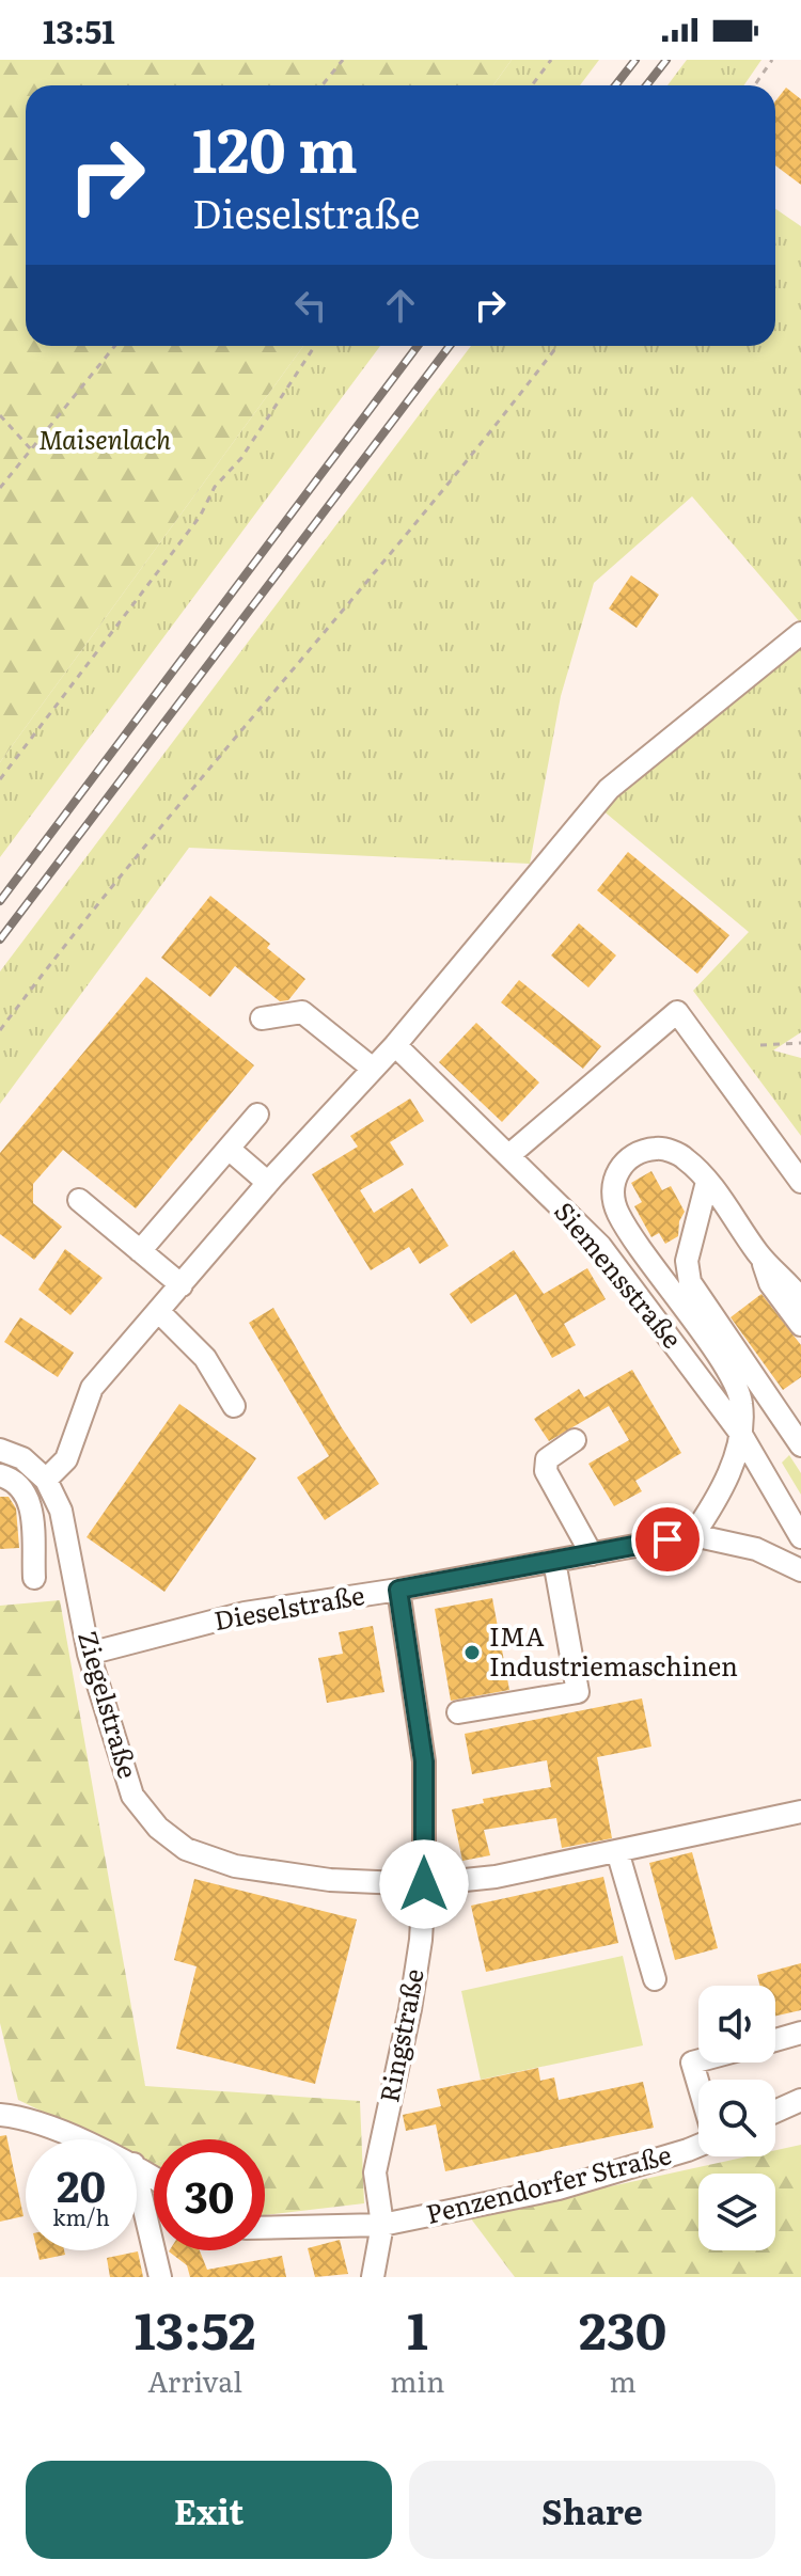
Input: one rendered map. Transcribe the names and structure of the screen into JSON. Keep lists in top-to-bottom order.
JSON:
{
  "streets": {
    "street": [
      "Siemensstraße",
      "Dieselstraße",
      "Ziegelstraße",
      "Ringstraße",
      "Penzendorfer Straße"
    ]
  },
  "crossings": [
    ["Dieselstraße", "Ziegelstraße"],
    ["Dieselstraße", "Ringstraße"],
    ["Ziegelstraße", "Ringstraße"],
    ["Ringstraße", "Penzendorfer Straße"]
  ],
  "parks": ["Maisenlach"],
  "places": ["IMA Industriemaschinen"],
  "page": {
    "status": "13:51",
    "turn": ["120 m", "Dieselstraße"],
    "speed": "20 km/h",
    "limit": "30",
    "eta": [
      "13:52",
      "Arrival",
      "1",
      "min",
      "230",
      "m"
    ],
    "buttons": ["Exit", "Share"]
  }
}
